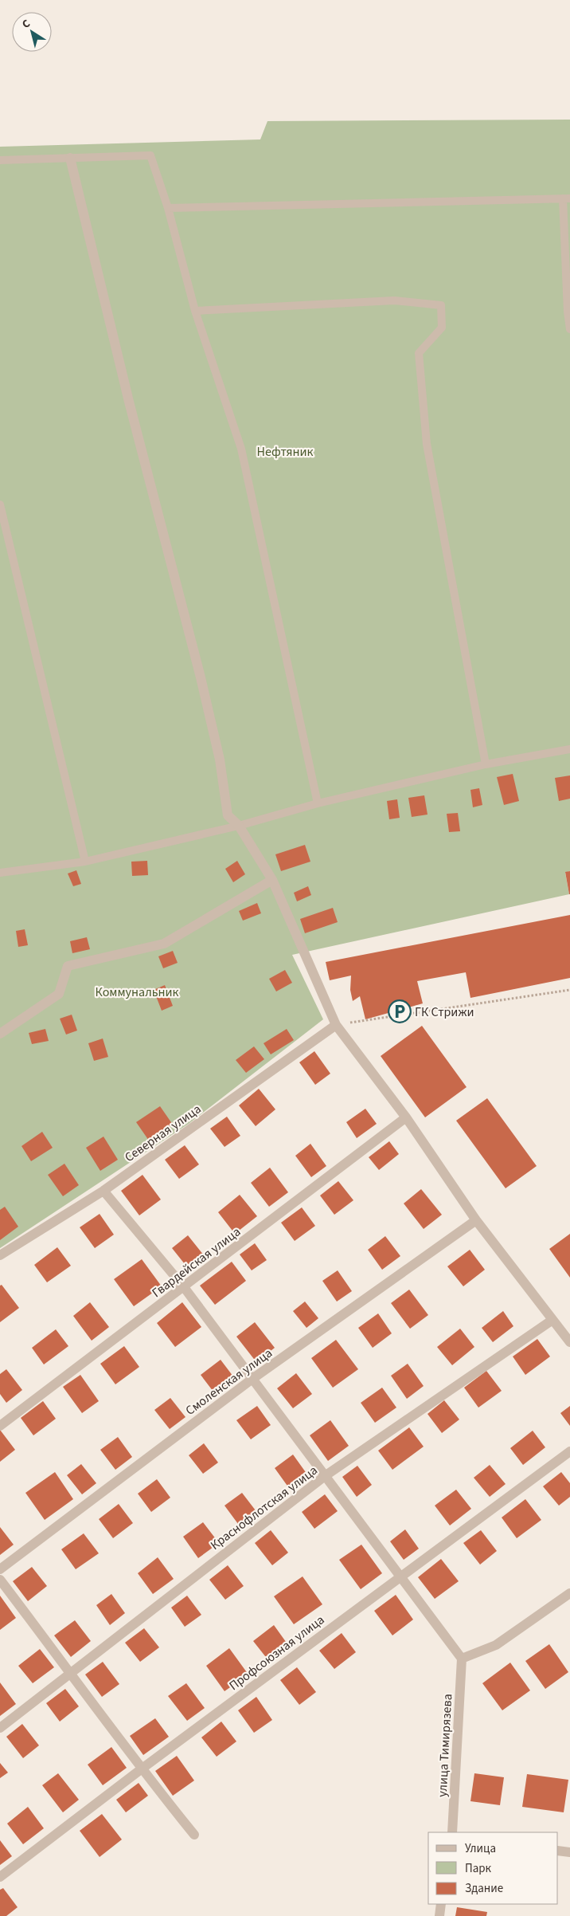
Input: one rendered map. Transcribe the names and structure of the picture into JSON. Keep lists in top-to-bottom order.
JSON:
{
  "streets": {
    "street": [
      "Северная улица",
      "Гвардейская улица",
      "Смоленская улица",
      "Краснофлотская улица",
      "Профсоюзная улица",
      "улица Тимирязева"
    ]
  },
  "parks": ["Нефтяник", "Коммунальник"],
  "places": {
    "parking": ["ГК Стрижи"]
  },
  "legend": ["Улица", "Парк", "Здание"],
  "north": "top left"
}
